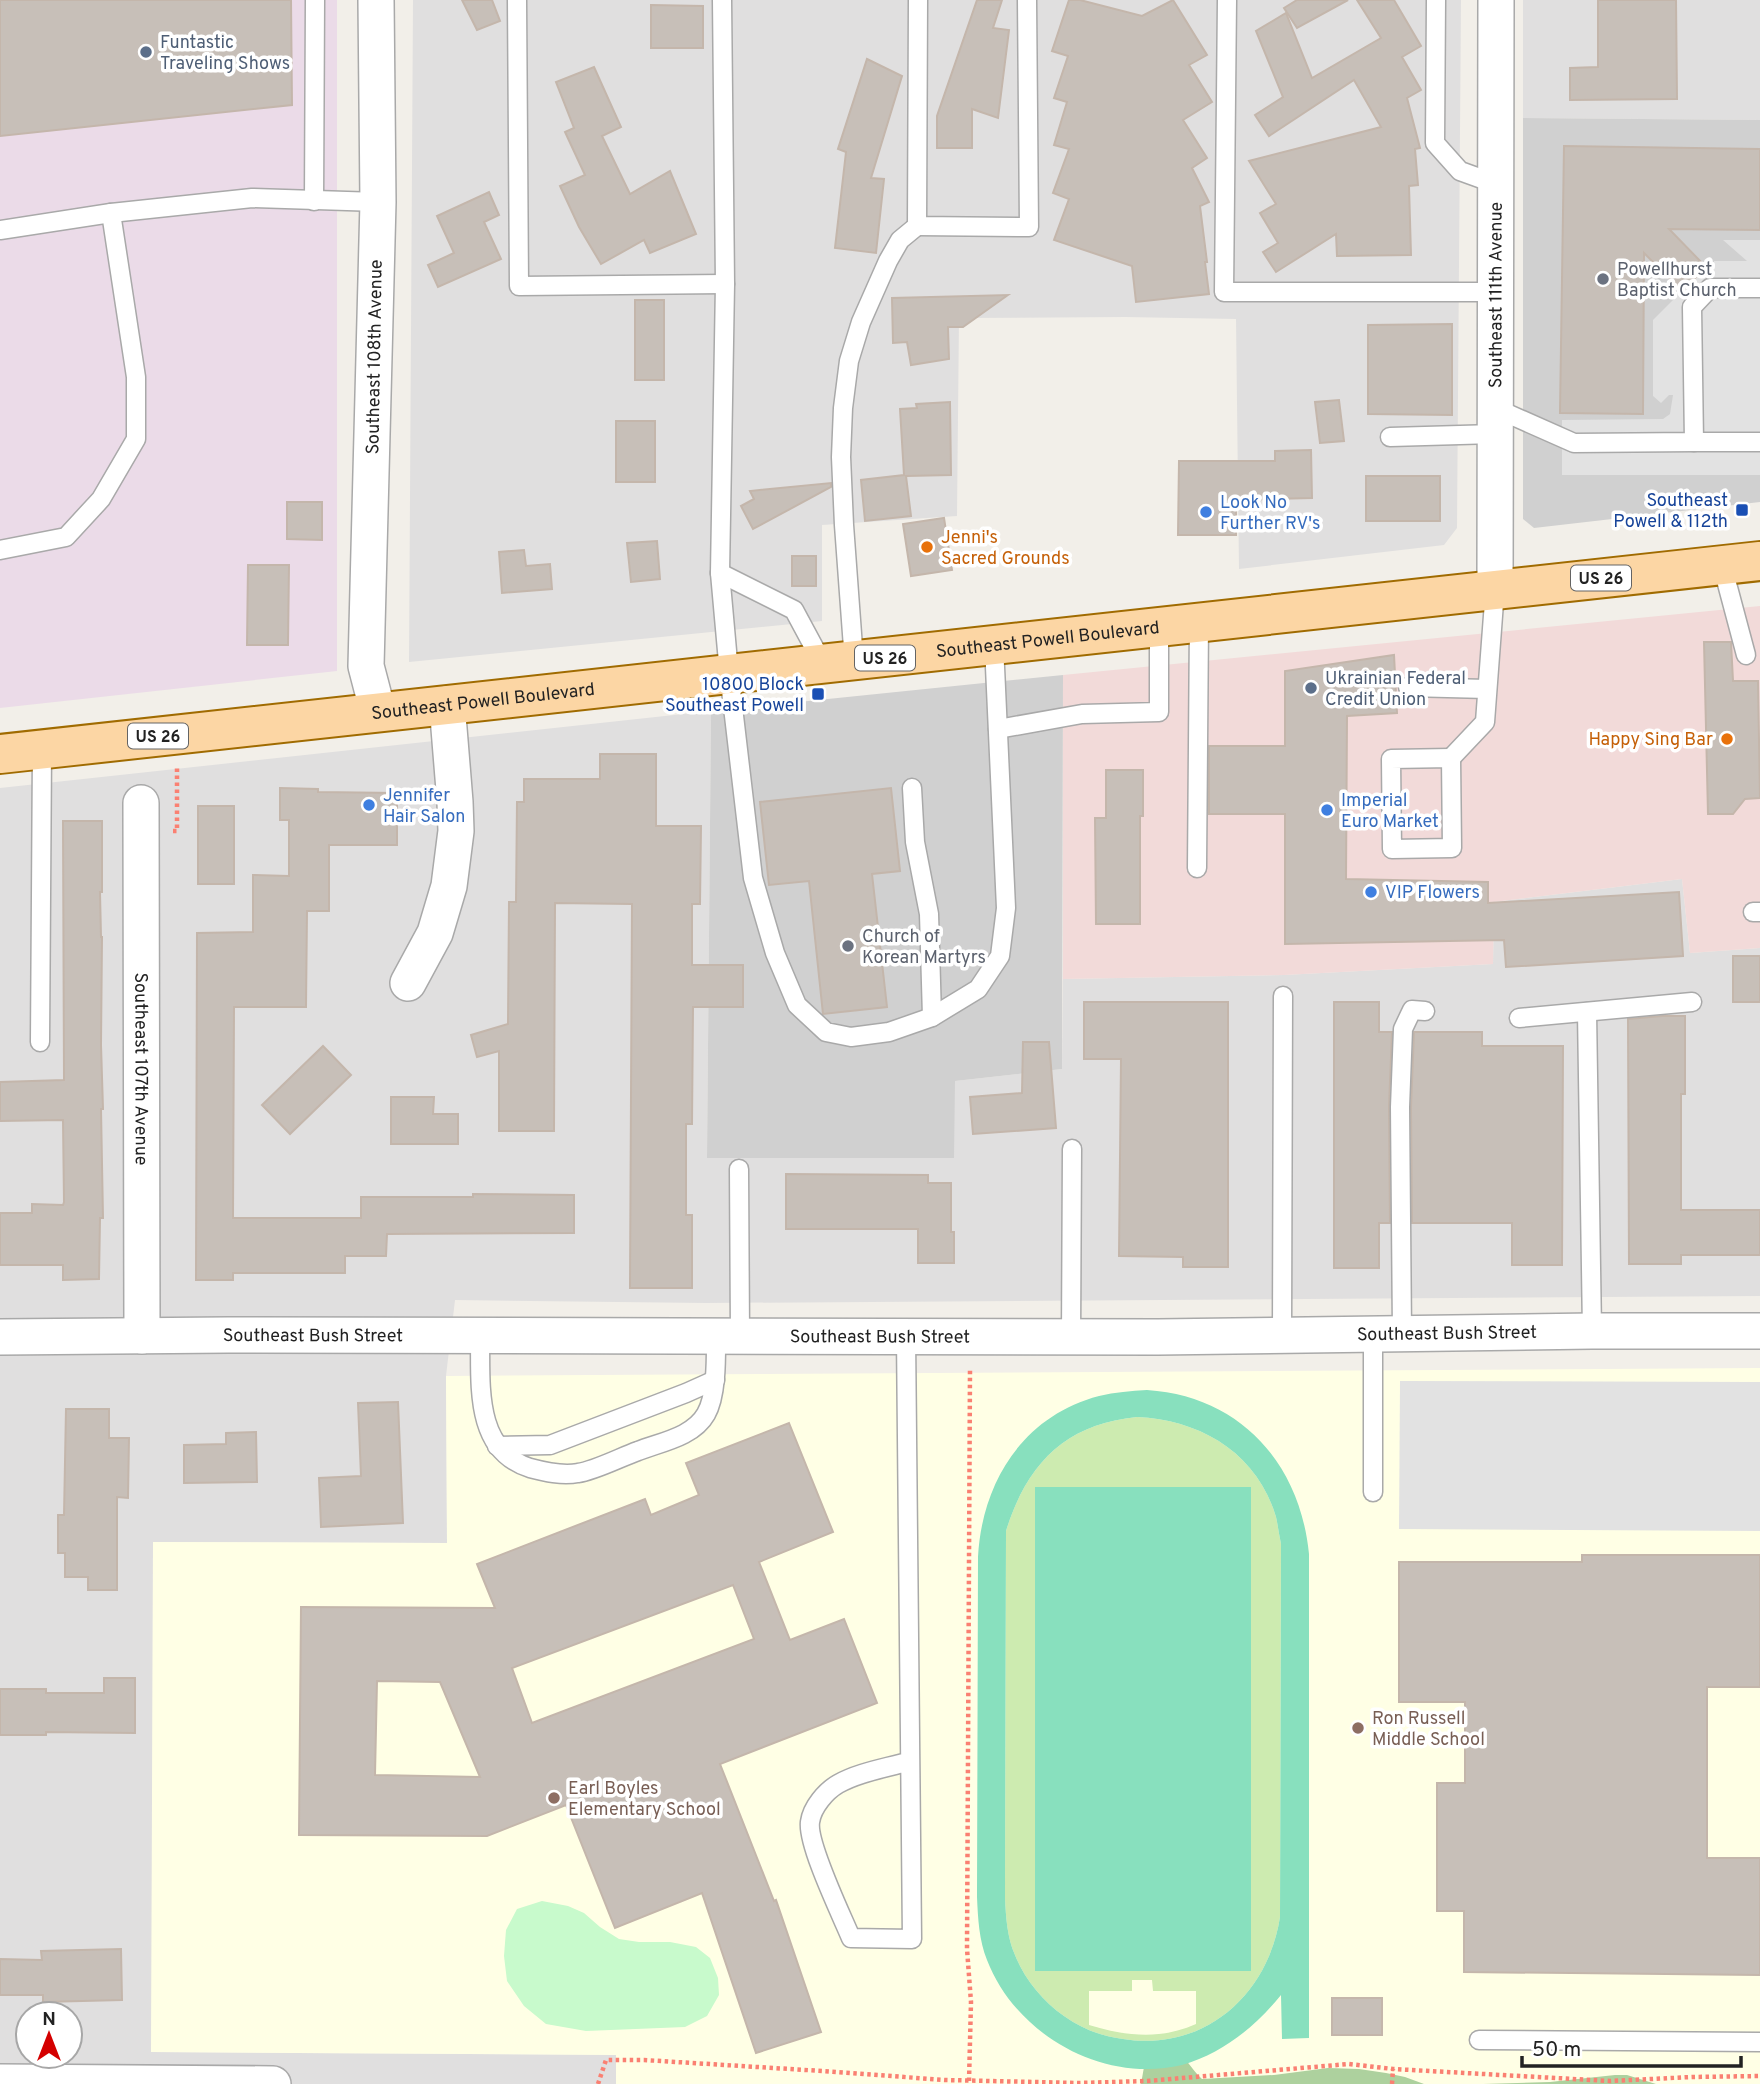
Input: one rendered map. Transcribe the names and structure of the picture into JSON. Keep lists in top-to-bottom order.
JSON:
{
  "streets": {
    "main road": ["US 26", "Southeast Powell Boulevard"],
    "street": [
      "Southeast 111th Avenue",
      "Southeast 108th Avenue",
      "Southeast 107th Avenue",
      "Southeast Bush Street"
    ]
  },
  "crossings": [
    ["Southeast 111th Avenue", "Southeast Powell Boulevard"],
    ["Southeast 108th Avenue", "Southeast Powell Boulevard"],
    ["Southeast 107th Avenue", "Southeast Bush Street"]
  ],
  "places": {
    "other": [
      "Funtastic Traveling Shows",
      "Powellhurst Baptist Church",
      "Look No Further RV's",
      "Jenni's Sacred Grounds",
      "Ukrainian Federal Credit Union",
      "Happy Sing Bar",
      "Jennifer Hair Salon",
      "Imperial Euro Market",
      "VIP Flowers",
      "Church of Korean Martyrs",
      "Ron Russell Middle School",
      "Earl Boyles Elementary School"
    ],
    "transit": ["Southeast Powell & 112th", "10800 Block Southeast Powell"]
  },
  "scale_bar": "50 m",
  "north": "top"
}
